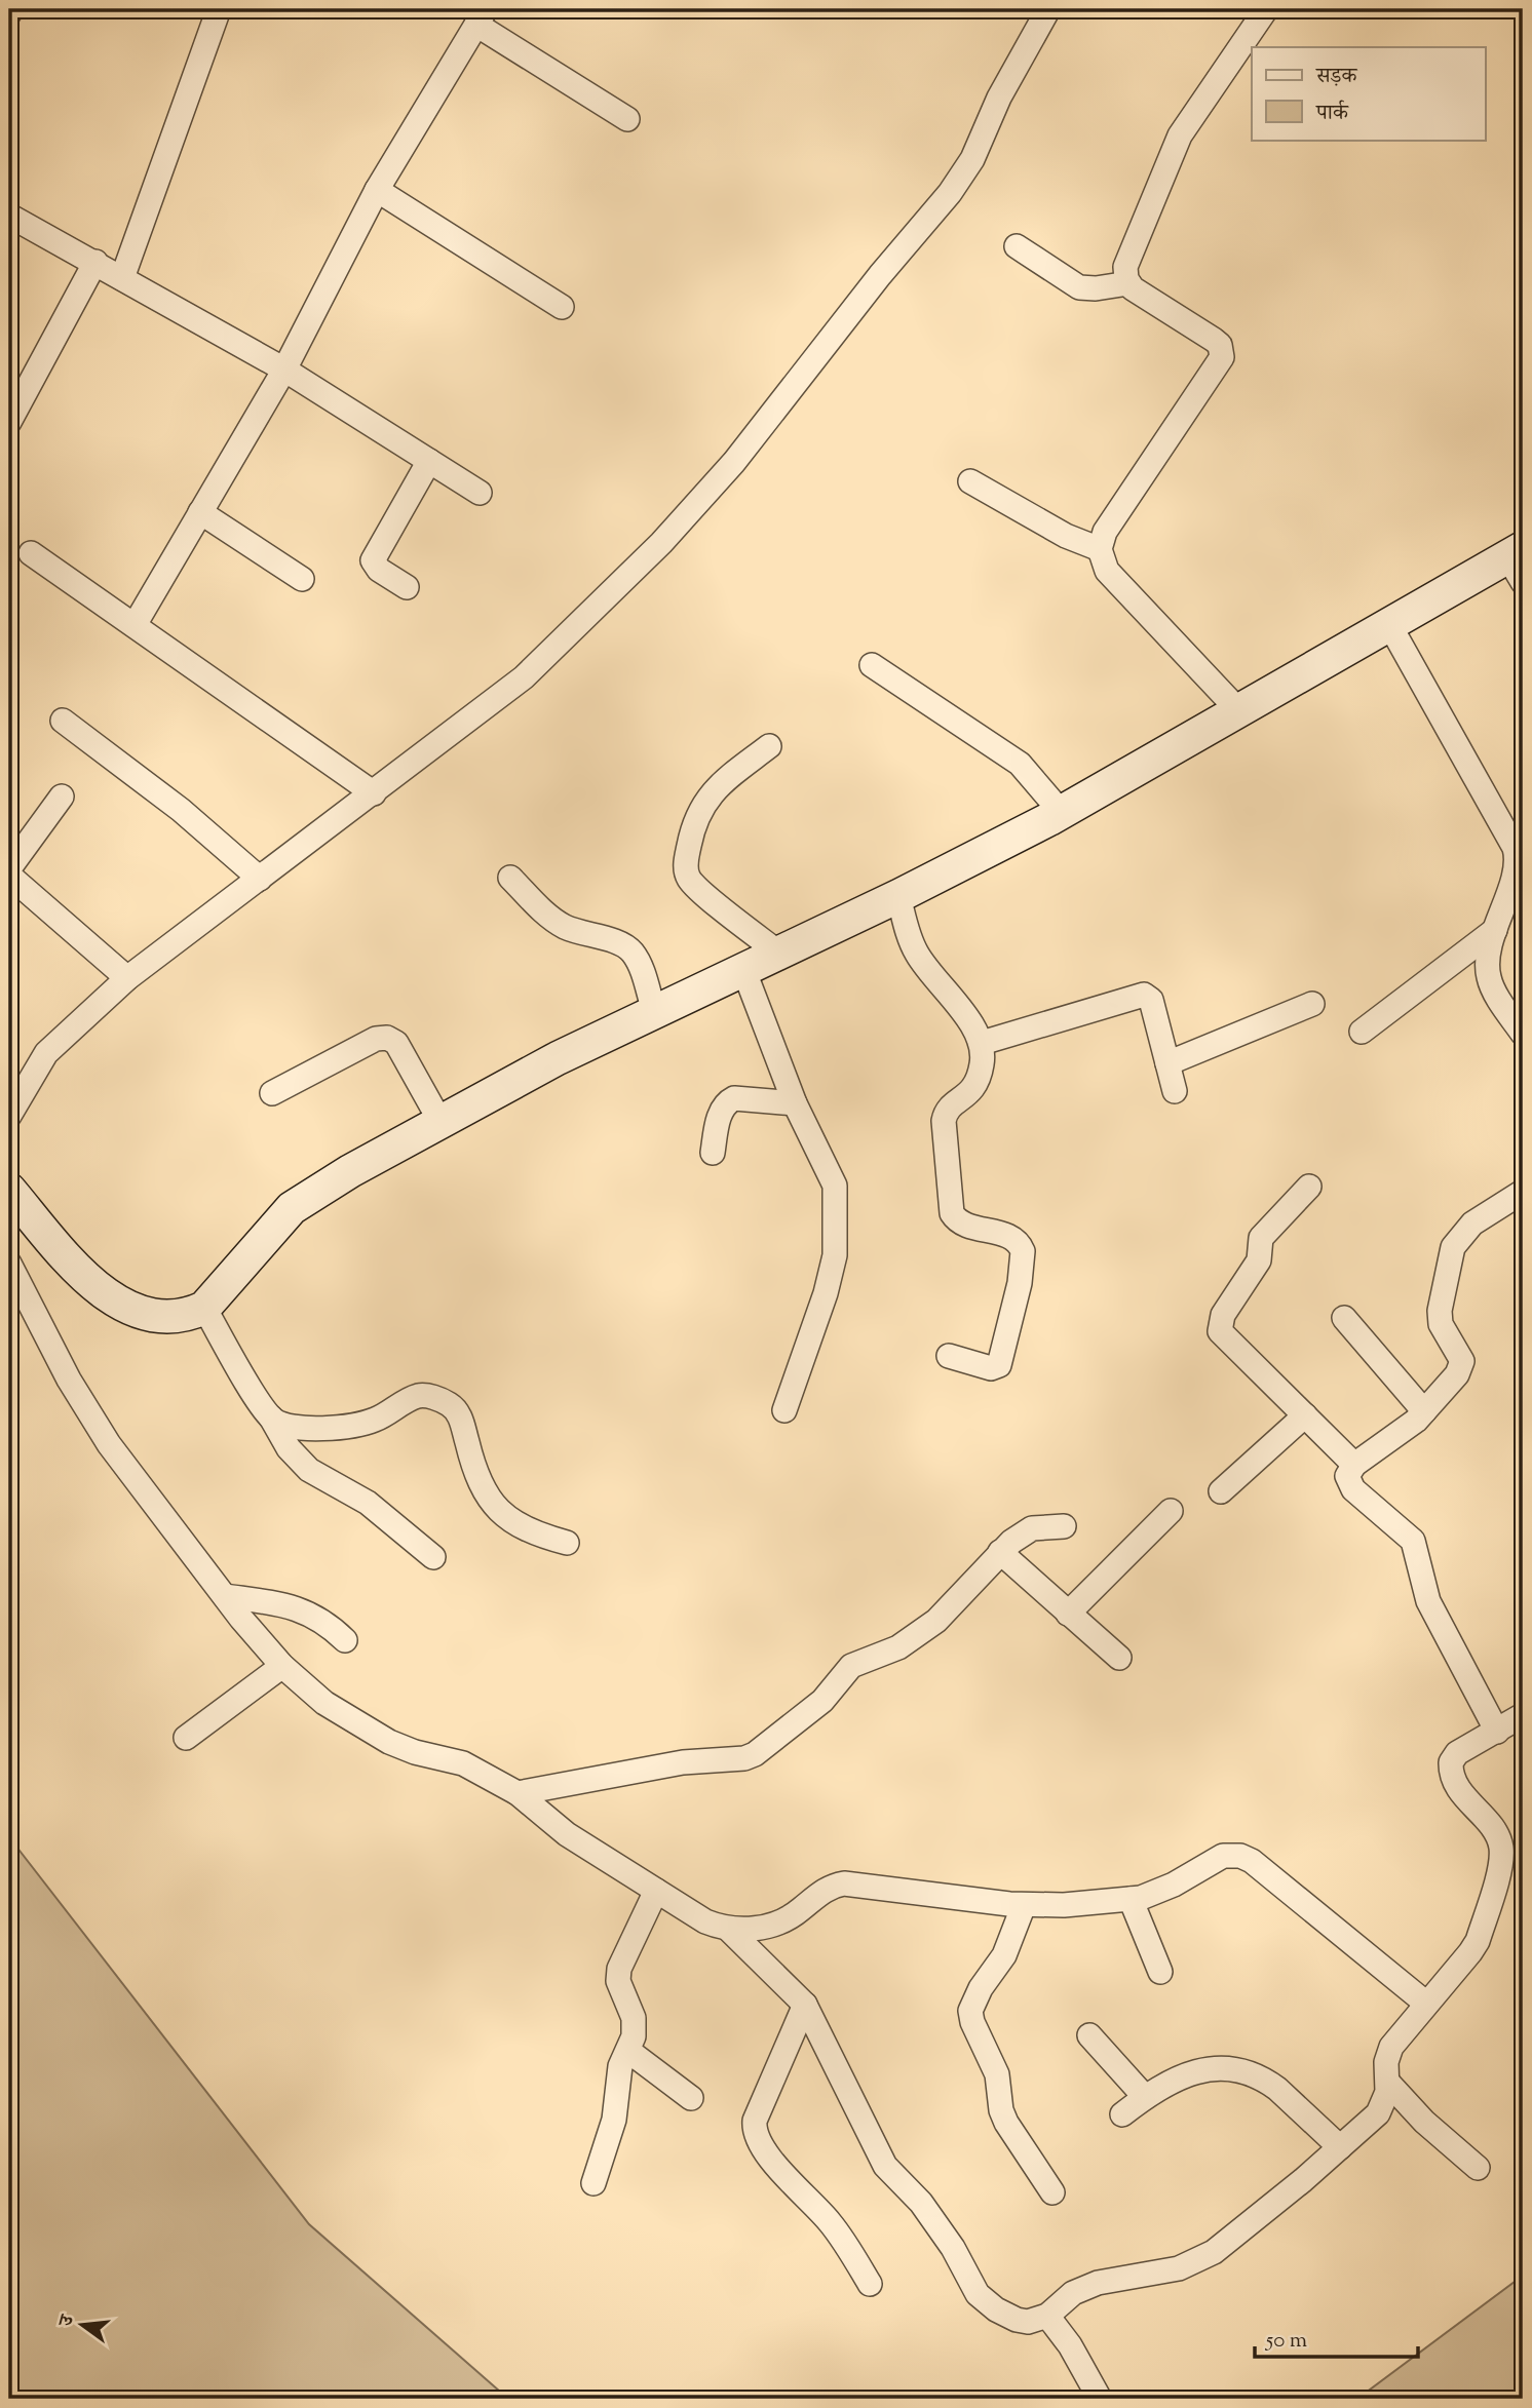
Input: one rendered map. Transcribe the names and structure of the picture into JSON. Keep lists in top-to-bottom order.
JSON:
{
  "legend": ["सड़क", "पार्क"],
  "scale_bar": "50 m",
  "north": "left"
}
